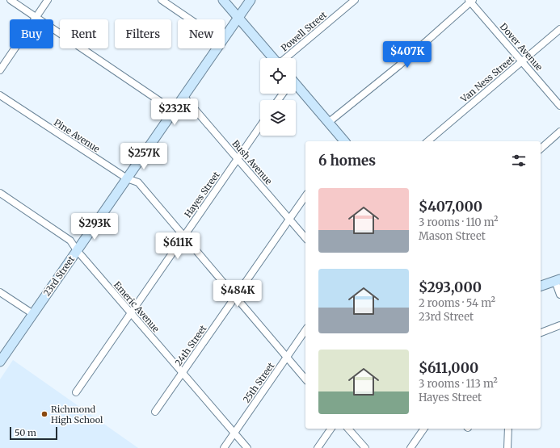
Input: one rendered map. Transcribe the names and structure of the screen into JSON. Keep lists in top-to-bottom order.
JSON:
{
  "streets": {
    "main road": ["23rd Street"],
    "street": [
      "Powell Street",
      "Dover Avenue",
      "Van Ness Street",
      "Pine Avenue",
      "Bush Avenue",
      "Hayes Street",
      "Emeric Avenue",
      "24th Street",
      "25th Street"
    ]
  },
  "crossings": [
    ["Dover Avenue", "Van Ness Street"],
    ["Pine Avenue", "Hayes Street"],
    ["Pine Avenue", "23rd Street"],
    ["Pine Avenue", "24th Street"],
    ["Pine Avenue", "25th Street"],
    ["Bush Avenue", "Hayes Street"],
    ["Bush Avenue", "23rd Street"],
    ["Bush Avenue", "24th Street"],
    ["Hayes Street", "Emeric Avenue"],
    ["23rd Street", "Emeric Avenue"],
    ["Emeric Avenue", "24th Street"],
    ["Emeric Avenue", "25th Street"]
  ],
  "places": ["Richmond High School"],
  "scale_bar": "50 m",
  "page": {
    "chip": [
      "Buy",
      "Rent",
      "Filters",
      "New"
    ],
    "price": [
      "$407K",
      "$232K",
      "$257K",
      "$293K",
      "$611K",
      "$484K"
    ],
    "heading": "6 homes",
    "list": [
      {
        "name": "$407,000",
        "note": "3 rooms · 110 m² · Mason Street"
      },
      {
        "name": "$293,000",
        "note": "2 rooms · 54 m² · 23rd Street"
      },
      {
        "name": "$611,000",
        "note": "3 rooms · 113 m² · Hayes Street"
      }
    ],
    "scale": "50 m"
  }
}
